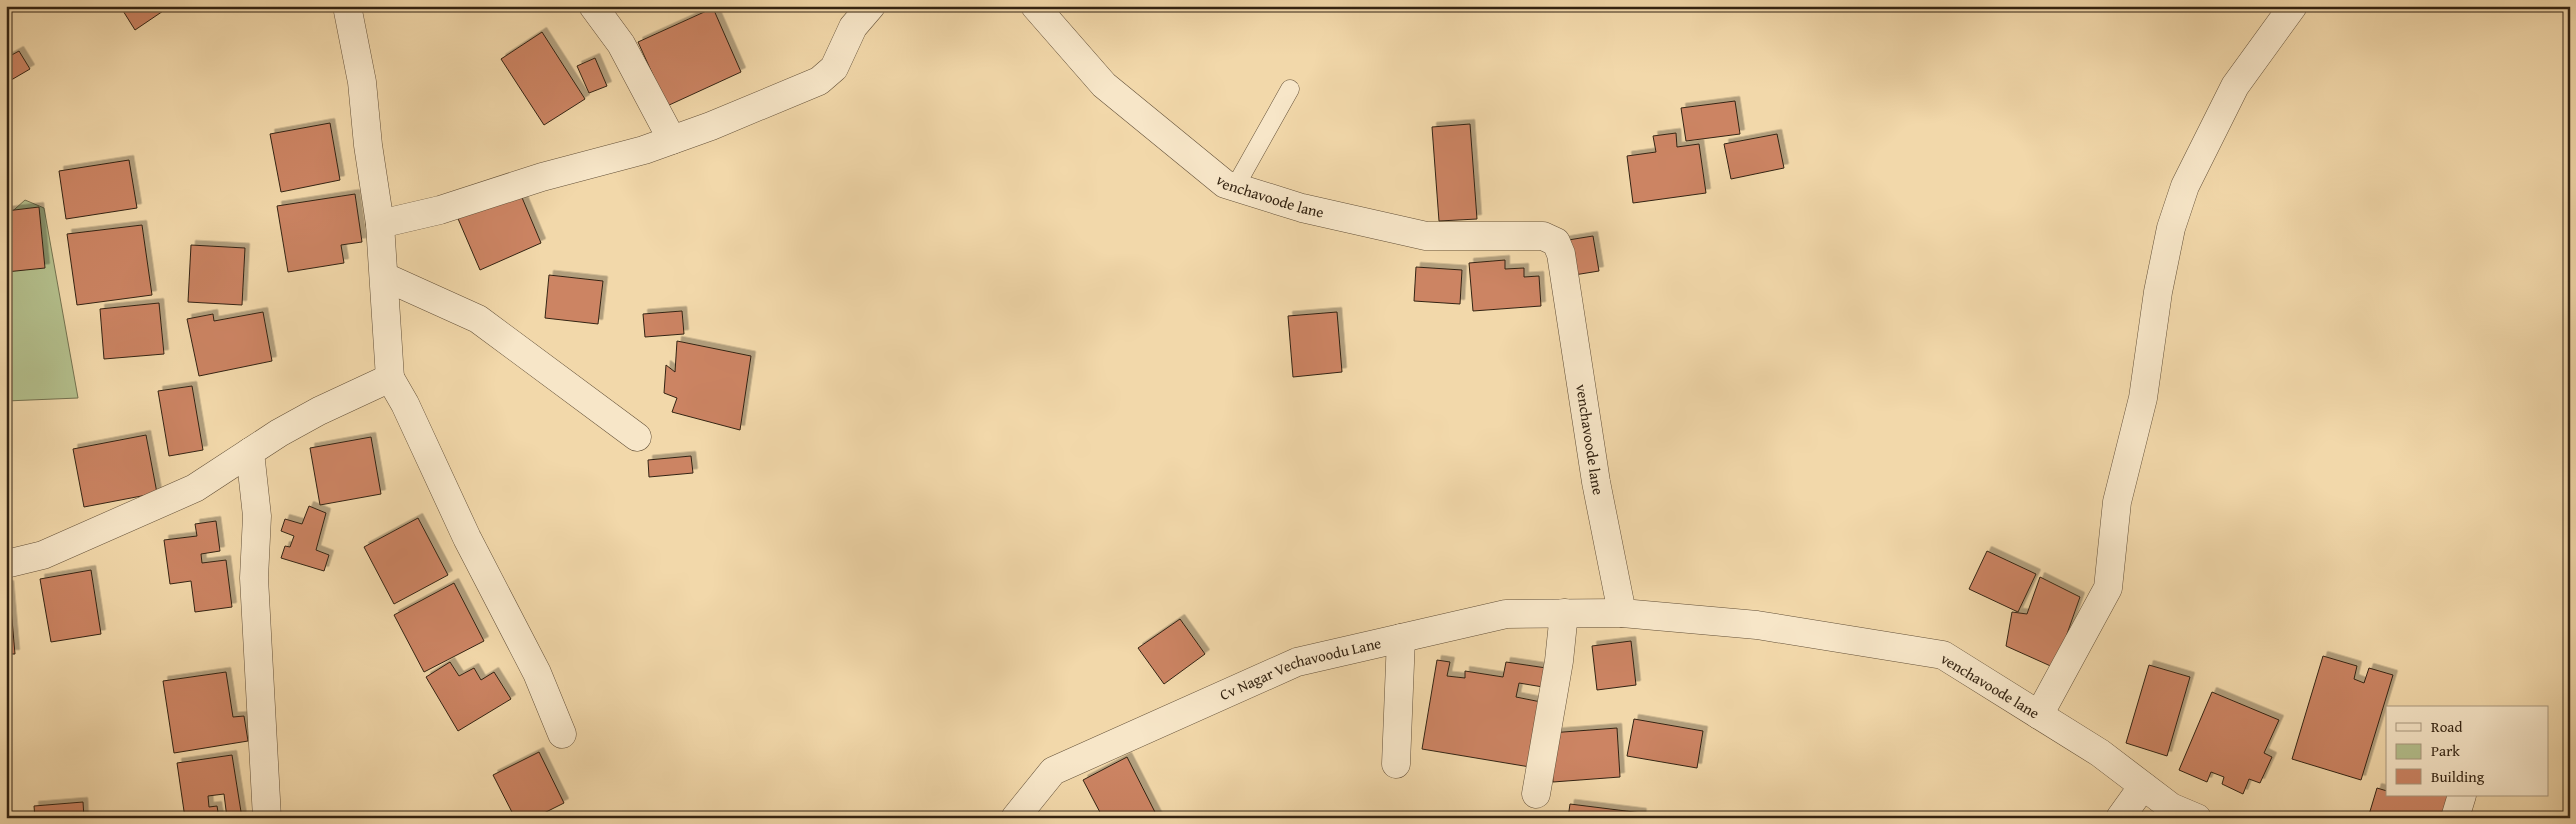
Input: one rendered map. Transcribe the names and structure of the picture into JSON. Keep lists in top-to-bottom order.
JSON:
{
  "streets": {
    "street": ["venchavoode lane", "Cv Nagar Vechavoodu Lane"]
  },
  "crossings": [
    ["venchavoode lane", "Cv Nagar Vechavoodu Lane"]
  ],
  "legend": ["Road", "Park", "Building"]
}
